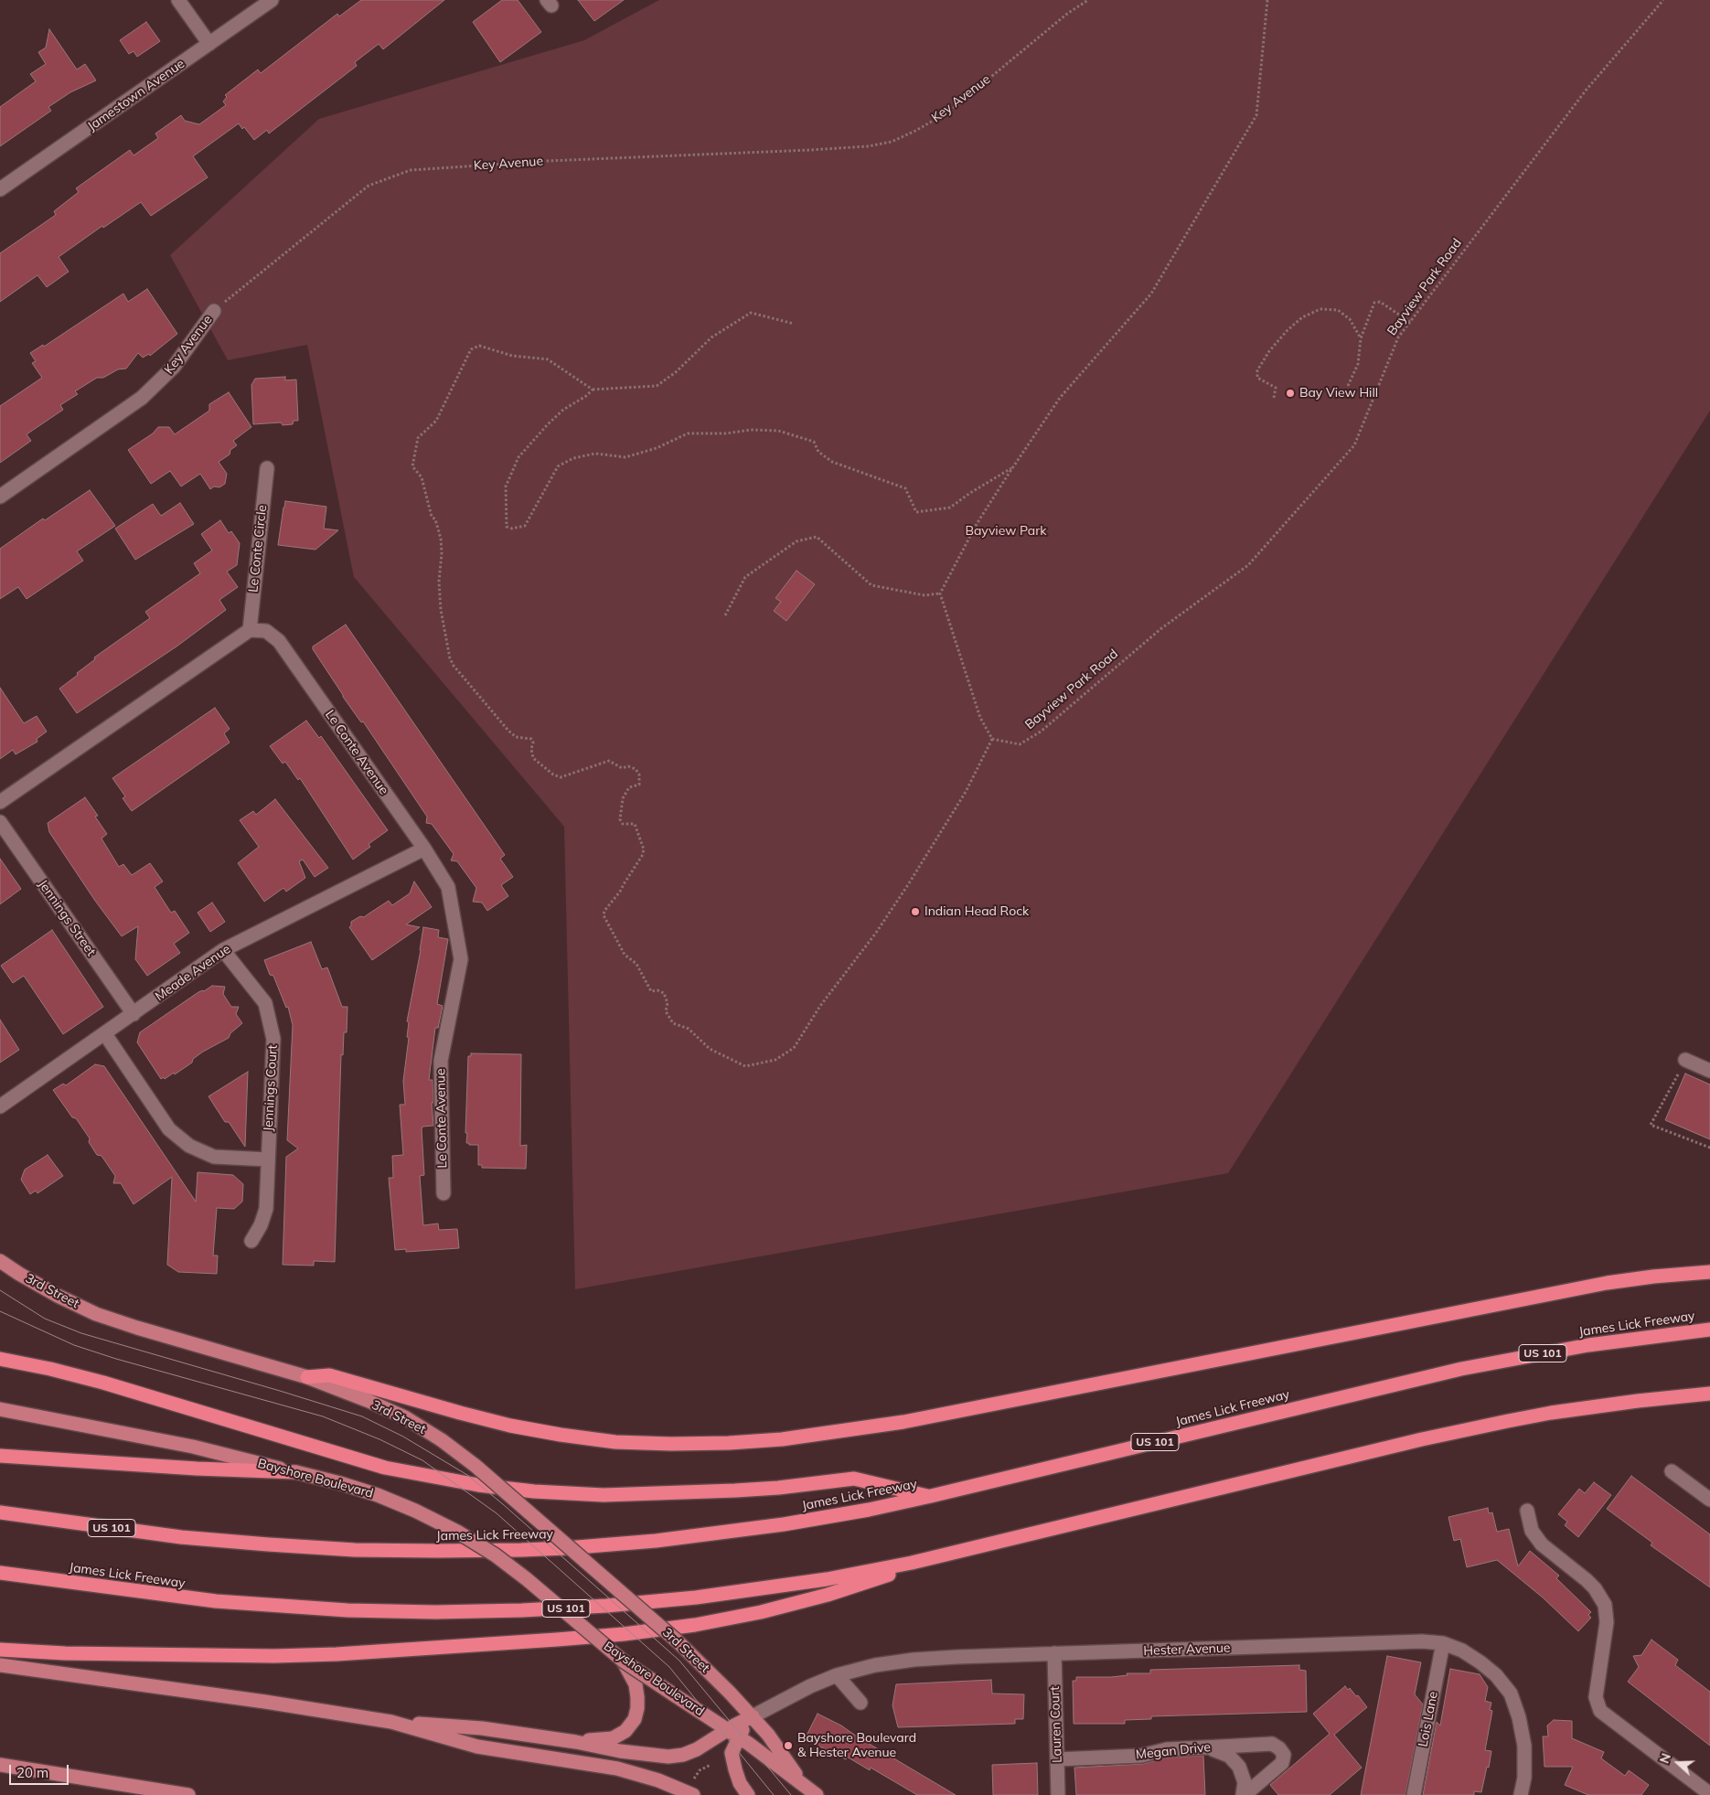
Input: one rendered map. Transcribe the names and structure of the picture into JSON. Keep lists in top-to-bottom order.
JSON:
{
  "streets": {
    "highway": ["James Lick Freeway", "US 101"],
    "main road": ["3rd Street", "Bayshore Boulevard"],
    "street": [
      "Jamestown Avenue",
      "Key Avenue",
      "Le Conte Circle",
      "Le Conte Avenue",
      "Jennings Street",
      "Meade Avenue",
      "Jennings Court",
      "Hester Avenue",
      "Lois Lane",
      "Lauren Court",
      "Megan Drive"
    ],
    "path": ["Bayview Park Road"]
  },
  "crossings": [
    ["Le Conte Circle", "Le Conte Avenue"],
    ["Le Conte Avenue", "Meade Avenue"],
    ["Jennings Street", "Meade Avenue"],
    ["Meade Avenue", "Jennings Court"],
    ["3rd Street", "Bayshore Boulevard"],
    ["3rd Street", "Hester Avenue"],
    ["Hester Avenue", "Lois Lane"],
    ["Hester Avenue", "Lauren Court"],
    ["Lauren Court", "Megan Drive"]
  ],
  "parks": ["Bayview Park"],
  "places": ["Bay View Hill", "Indian Head Rock", "Bayshore Boulevard & Hester Avenue"],
  "scale_bar": "20 m",
  "north": "left"
}
